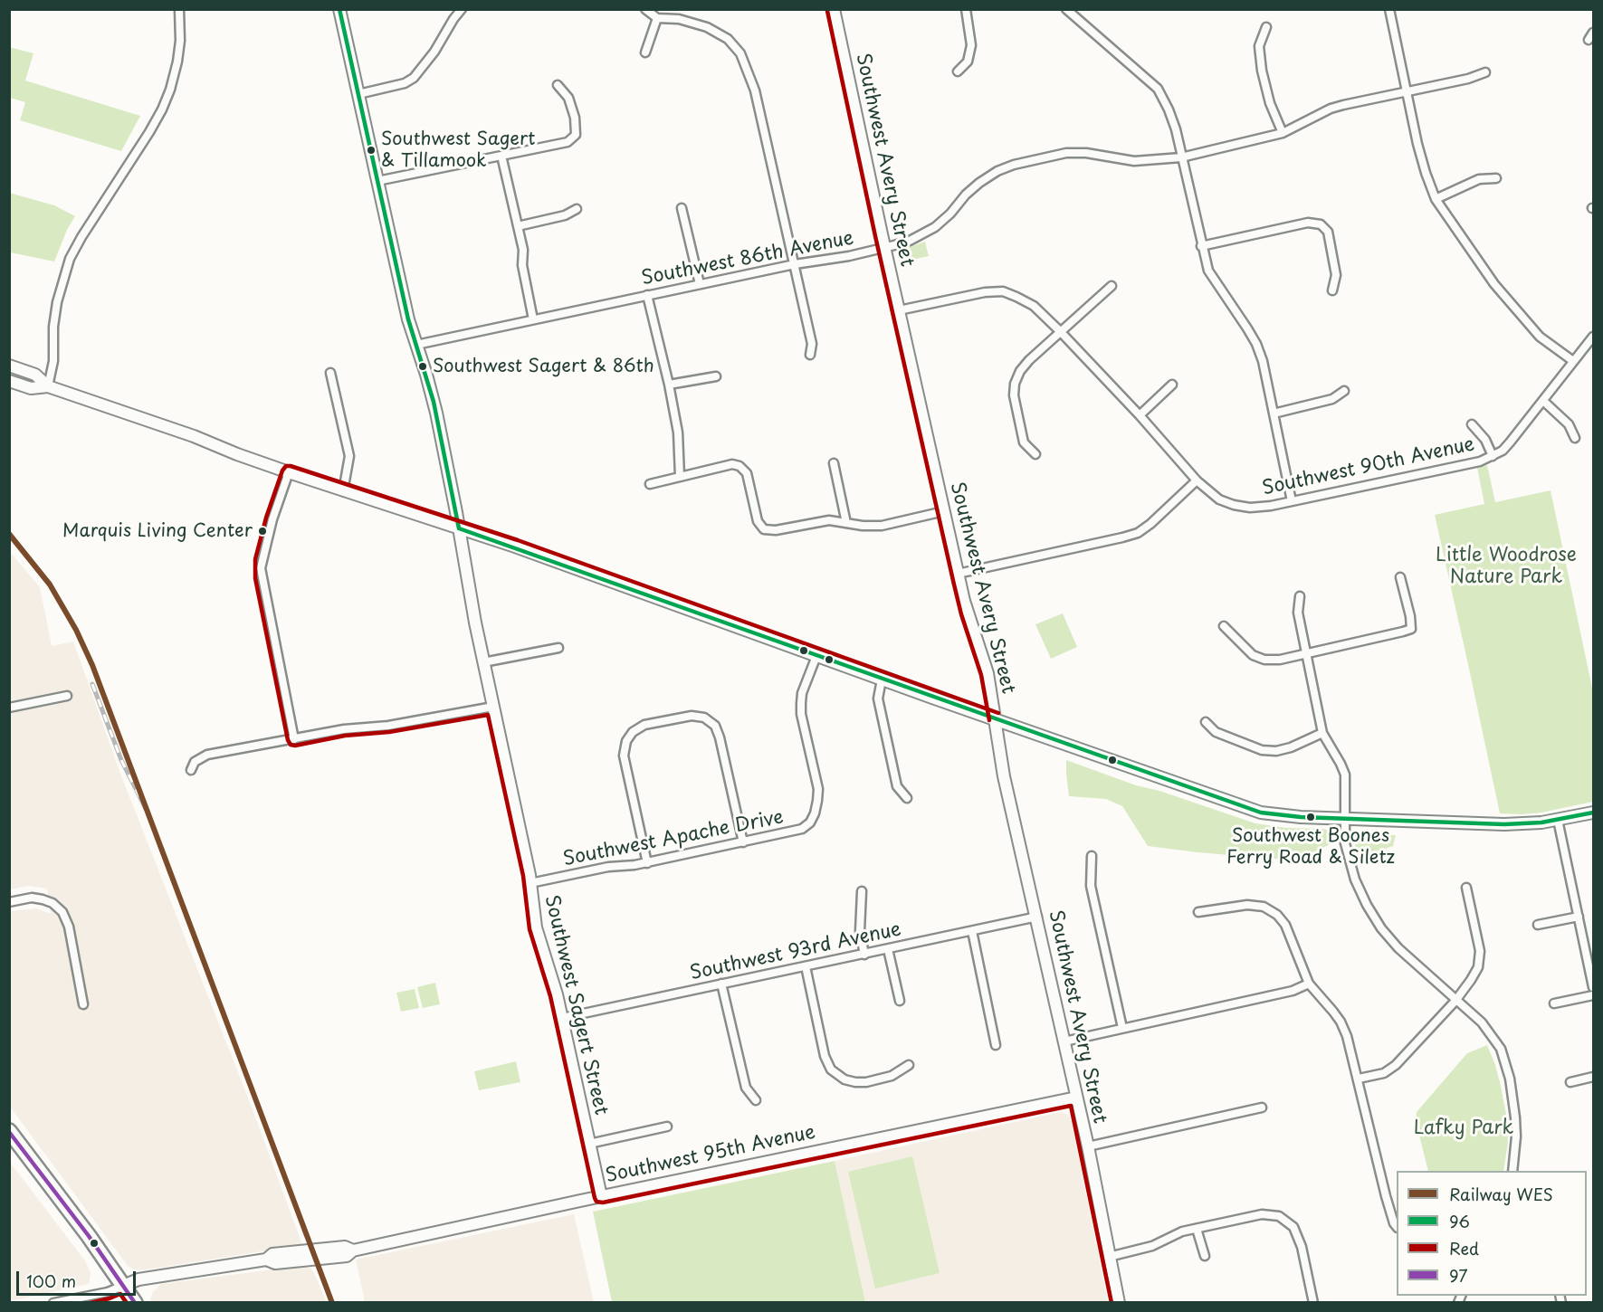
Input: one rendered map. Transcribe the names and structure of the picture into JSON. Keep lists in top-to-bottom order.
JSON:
{
  "streets": {
    "main road": ["Southwest Avery Street", "Southwest Sagert Street", "Southwest 95th Avenue"],
    "street": [
      "Southwest 86th Avenue",
      "Southwest 90th Avenue",
      "Southwest Apache Drive",
      "Southwest 93rd Avenue"
    ]
  },
  "crossings": [
    ["Southwest Avery Street", "Southwest 86th Avenue"],
    ["Southwest Avery Street", "Southwest 90th Avenue"],
    ["Southwest Avery Street", "Southwest 93rd Avenue"],
    ["Southwest Avery Street", "Southwest 95th Avenue"],
    ["Southwest 86th Avenue", "Southwest Sagert Street"],
    ["Southwest Apache Drive", "Southwest Sagert Street"],
    ["Southwest 93rd Avenue", "Southwest Sagert Street"],
    ["Southwest Sagert Street", "Southwest 95th Avenue"]
  ],
  "parks": ["Little Woodrose Nature Park", "Lafky Park"],
  "places": [
    "Southwest Sagert & Tillamook",
    "Southwest Sagert & 86th",
    "Marquis Living Center",
    "Southwest Boones Ferry Road & Siletz"
  ],
  "lines": [
    "transit line 96",
    "transit line Red",
    "rail line WES",
    "transit line 97"
  ],
  "legend": [
    "Railway WES",
    "96",
    "Red",
    "97"
  ],
  "scale_bar": "100 m"
}
